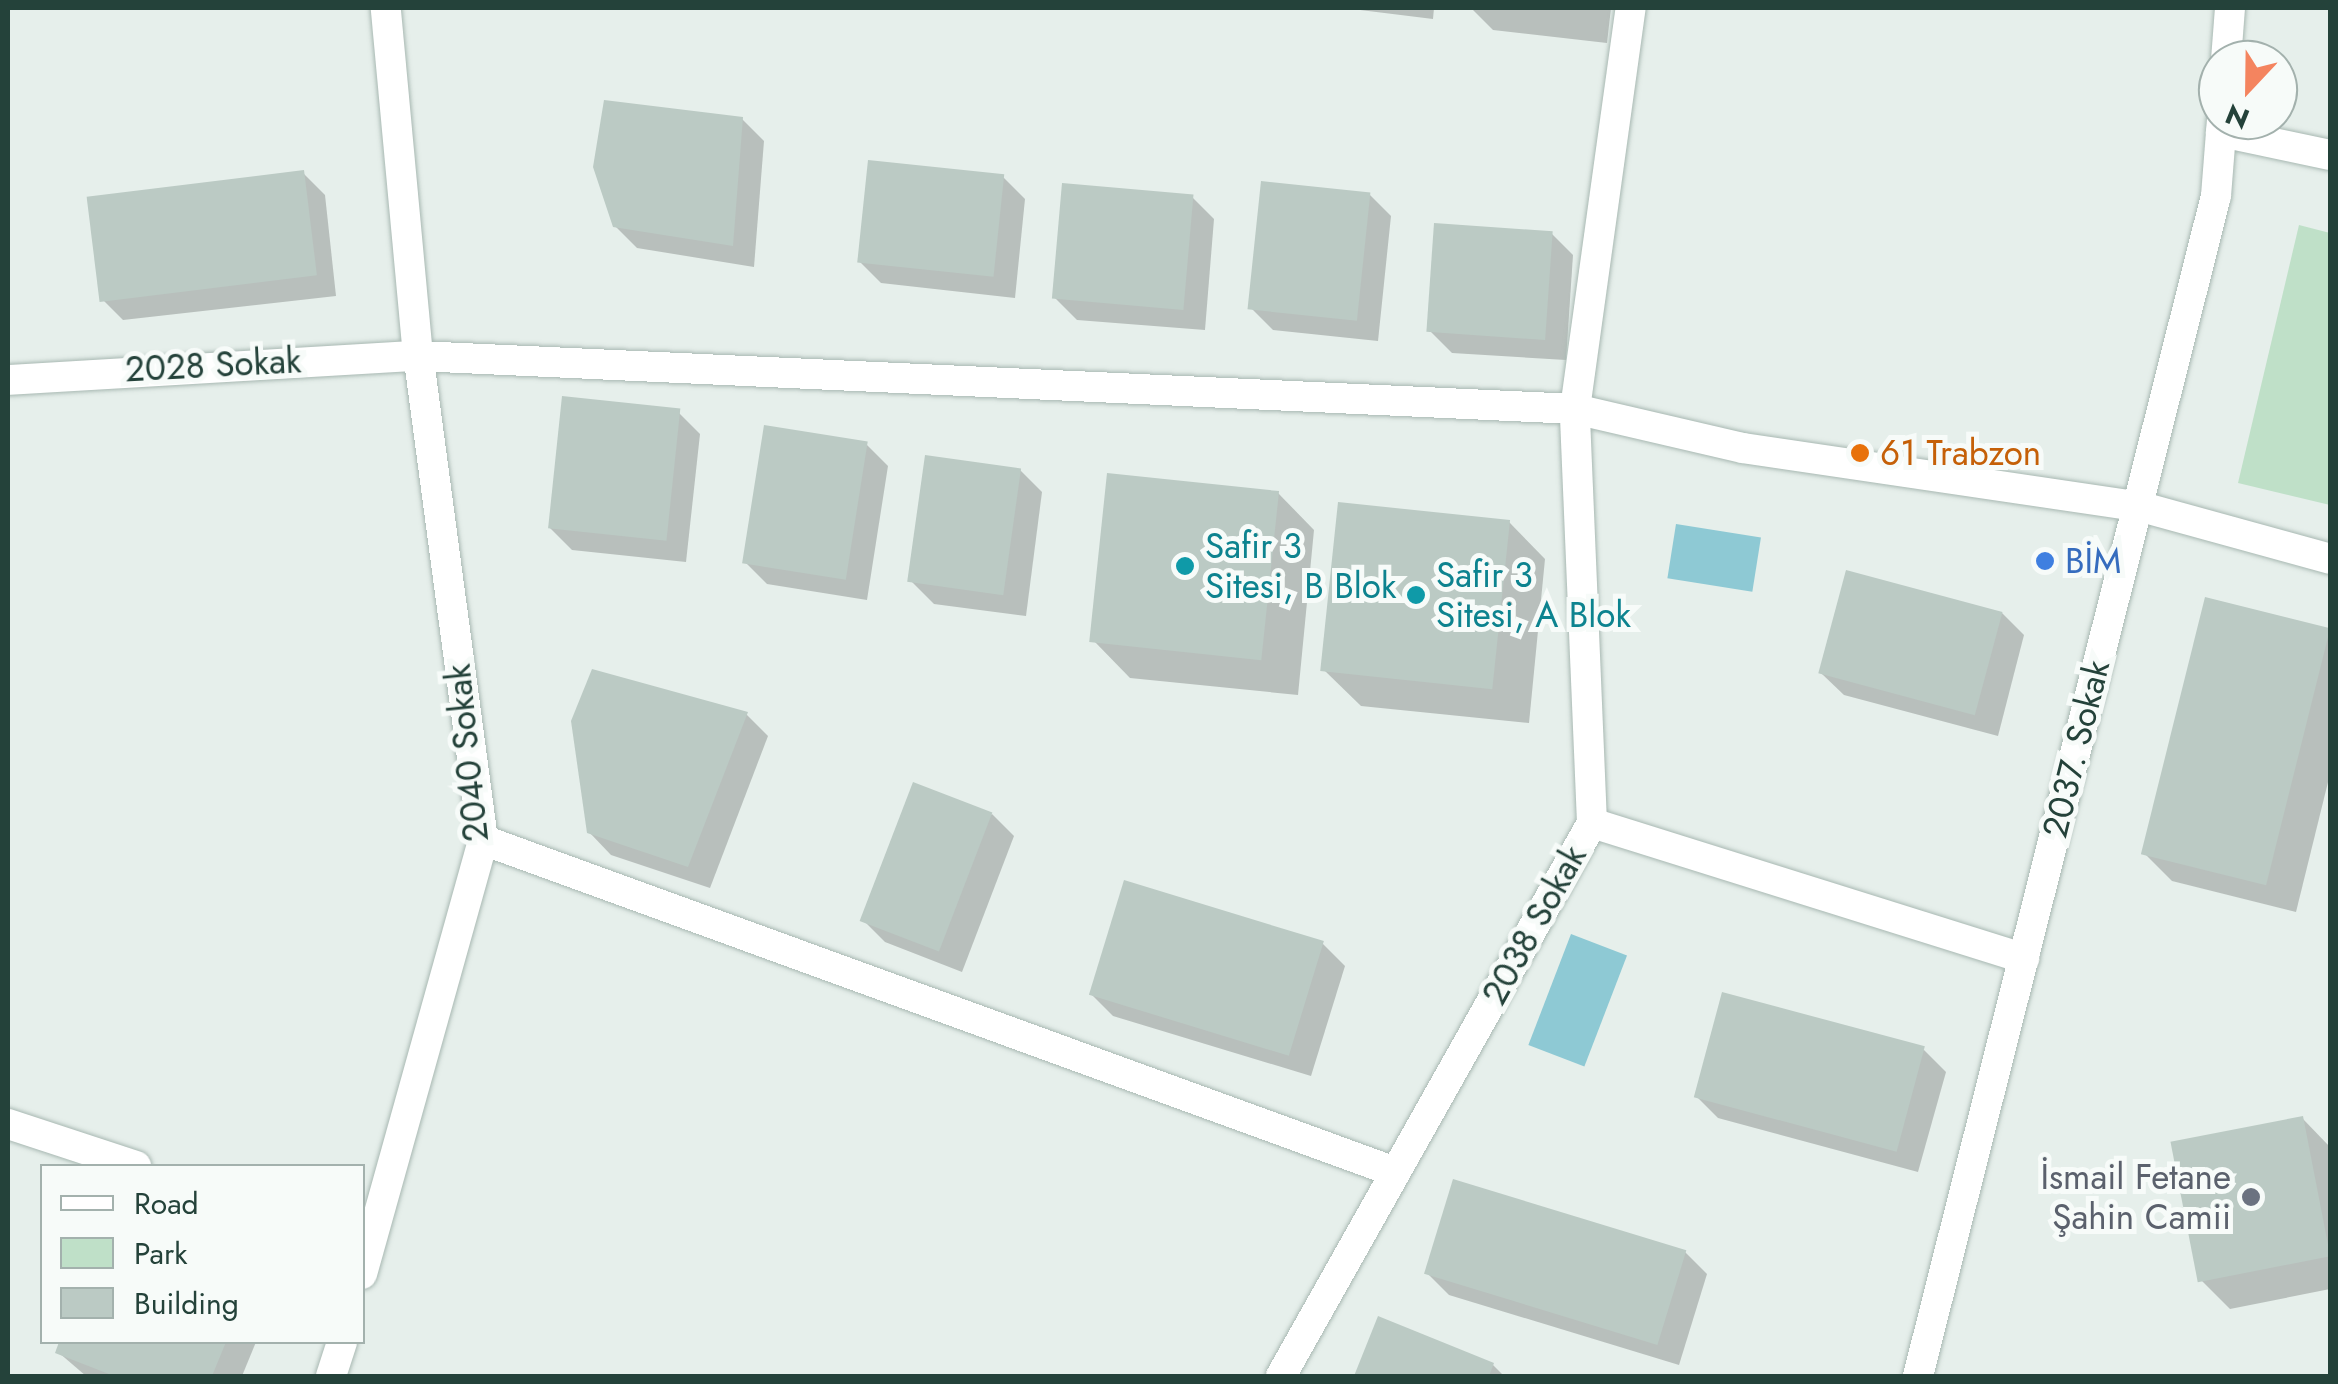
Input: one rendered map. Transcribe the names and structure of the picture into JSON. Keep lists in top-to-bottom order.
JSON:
{
  "streets": {
    "street": [
      "2028 Sokak",
      "2037. Sokak",
      "2040 Sokak",
      "2038 Sokak"
    ]
  },
  "crossings": [
    ["2028 Sokak", "2040 Sokak"]
  ],
  "places": [
    "61 Trabzon",
    "BİM",
    "Safir 3 Sitesi, B Blok",
    "Safir 3 Sitesi, A Blok",
    "İsmail Fetane Şahin Camii"
  ],
  "legend": ["Road", "Park", "Building"],
  "north": "bottom"
}
